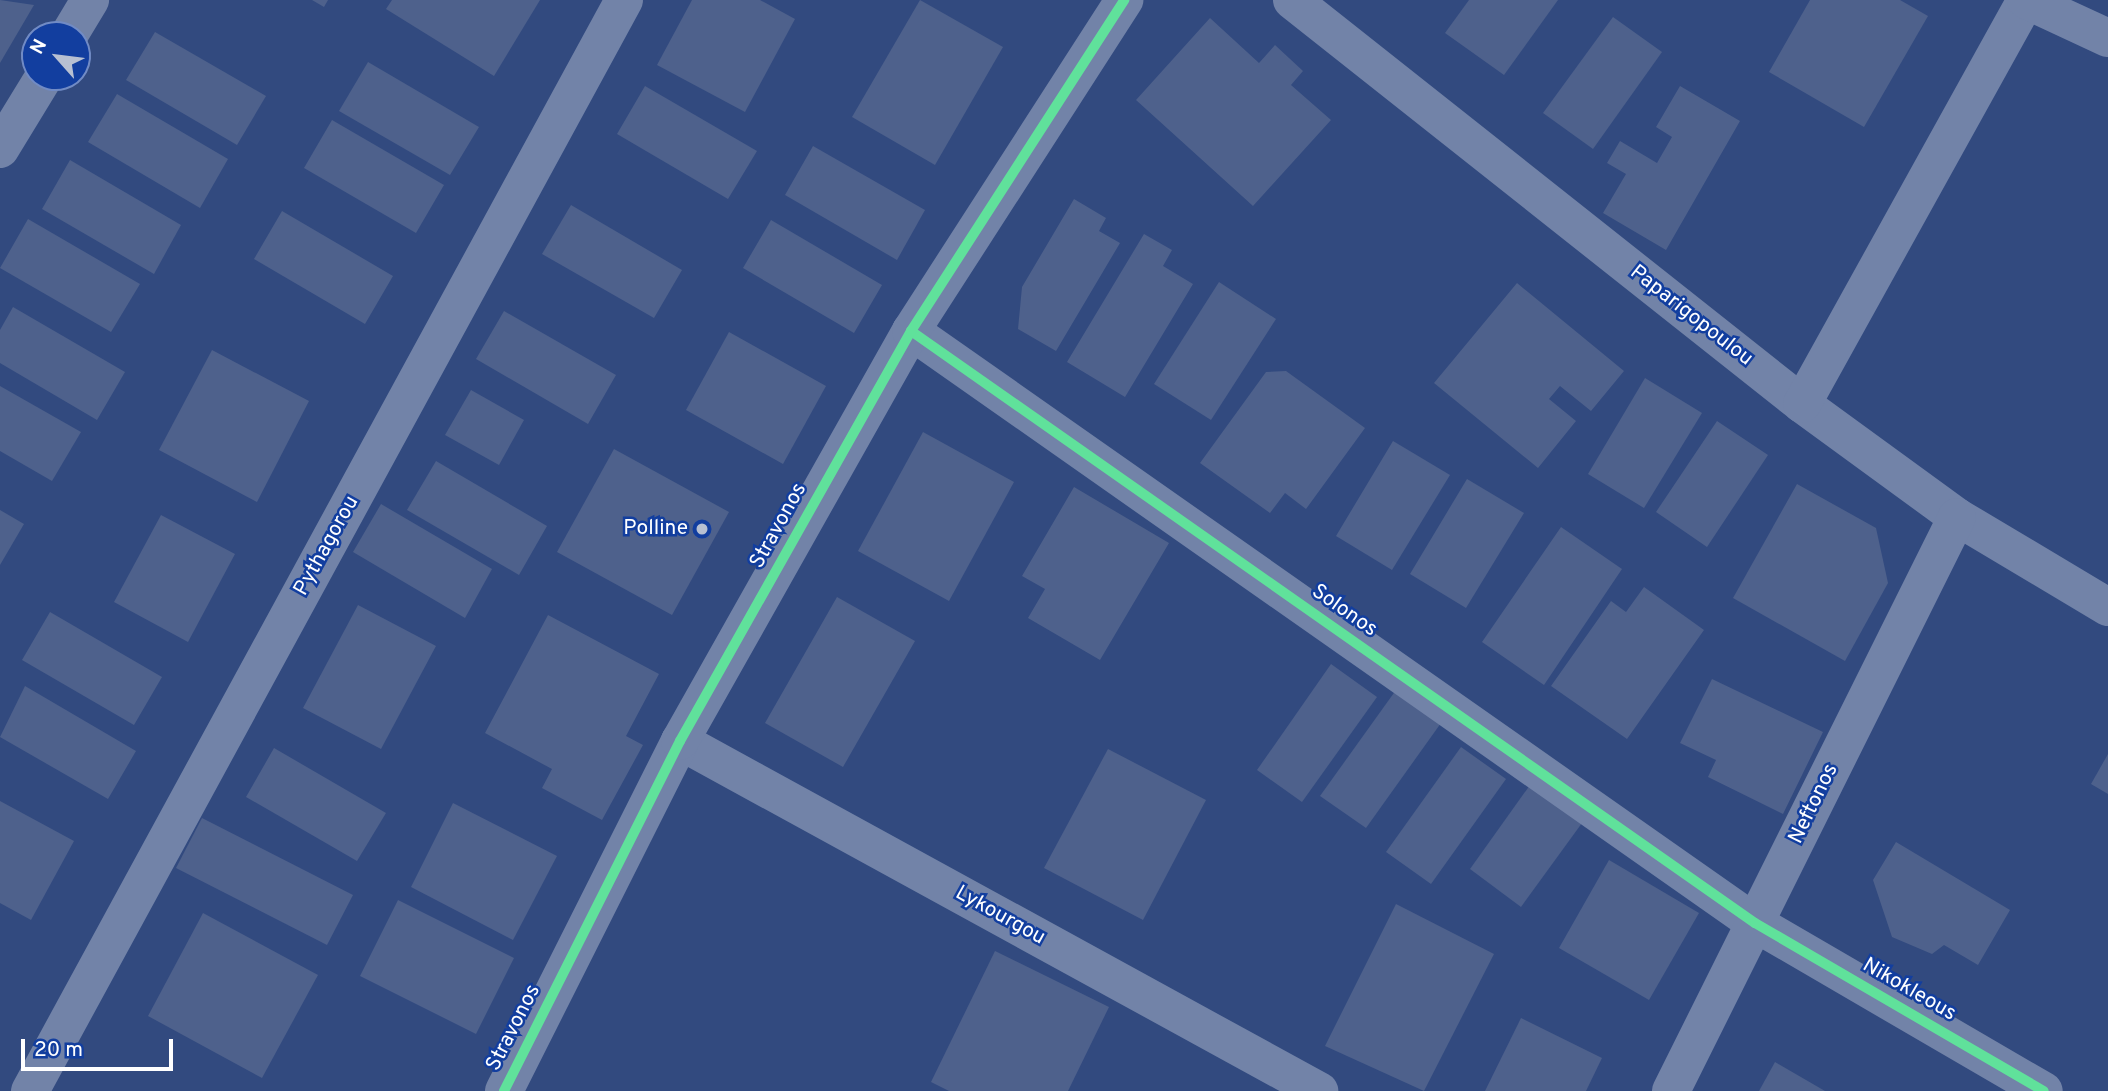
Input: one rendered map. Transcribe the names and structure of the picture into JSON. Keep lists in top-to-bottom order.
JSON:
{
  "streets": {
    "street": [
      "Paparigopoulou",
      "Stravonos",
      "Pythagorou",
      "Solonos",
      "Neftonos",
      "Lykourgou",
      "Nikokleous"
    ]
  },
  "crossings": [
    ["Paparigopoulou", "Neftonos"],
    ["Stravonos", "Solonos"],
    ["Stravonos", "Lykourgou"],
    ["Solonos", "Neftonos"],
    ["Solonos", "Nikokleous"],
    ["Neftonos", "Nikokleous"]
  ],
  "places": ["Polline"],
  "scale_bar": "20 m",
  "north": "top left"
}
